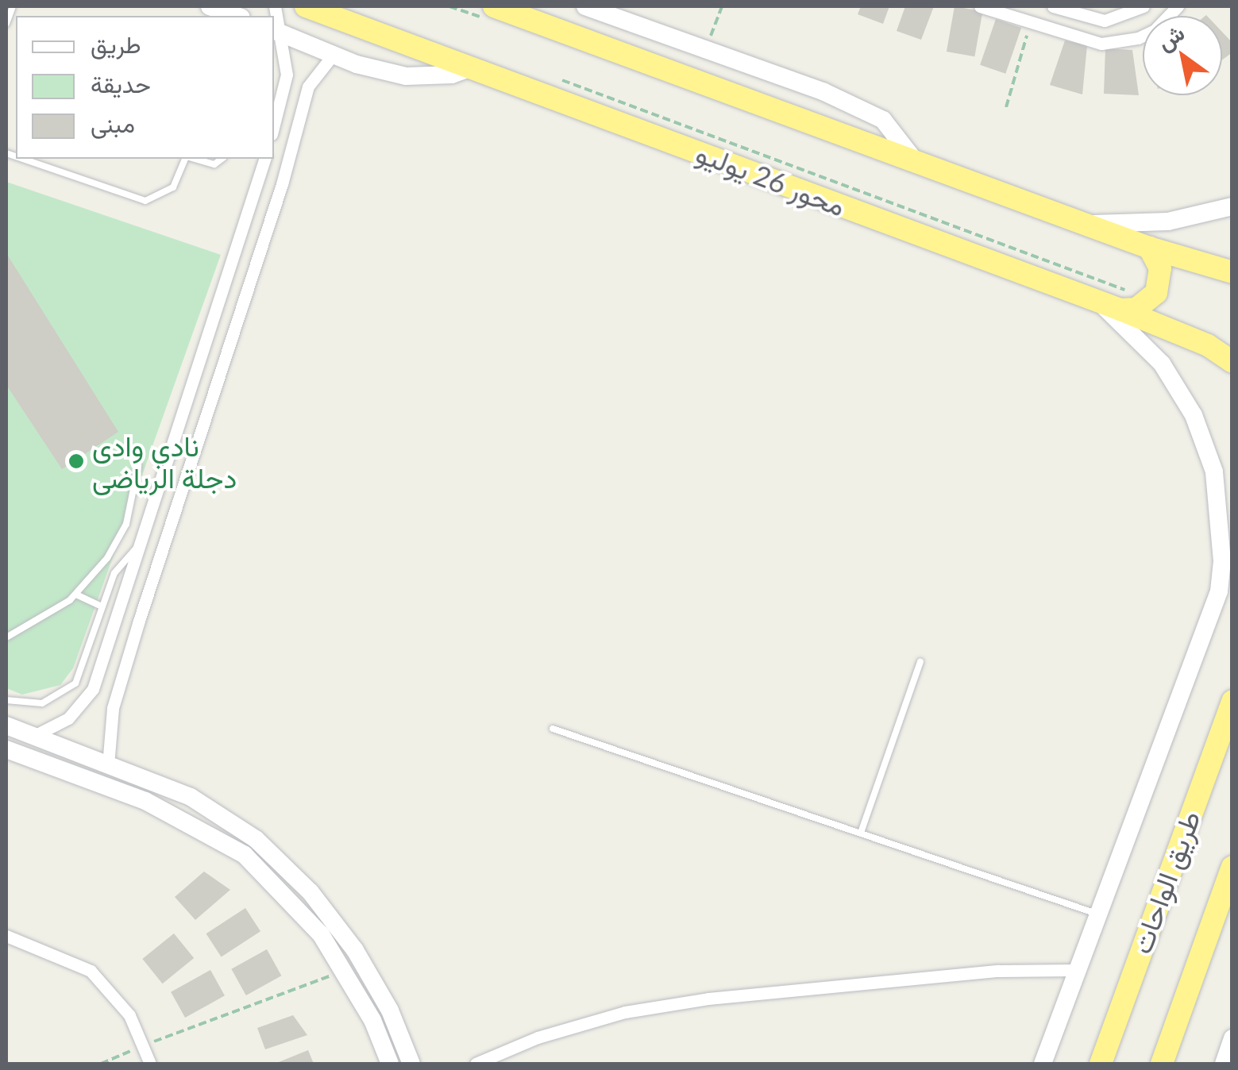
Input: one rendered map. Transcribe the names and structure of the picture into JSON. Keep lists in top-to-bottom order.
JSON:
{
  "streets": {
    "highway": ["محور 26 يوليو", "طريق الواحات"]
  },
  "places": ["نادي وادى دجلة الرياضى"],
  "legend": ["طريق", "حديقة", "مبنى"],
  "north": "top left"
}
